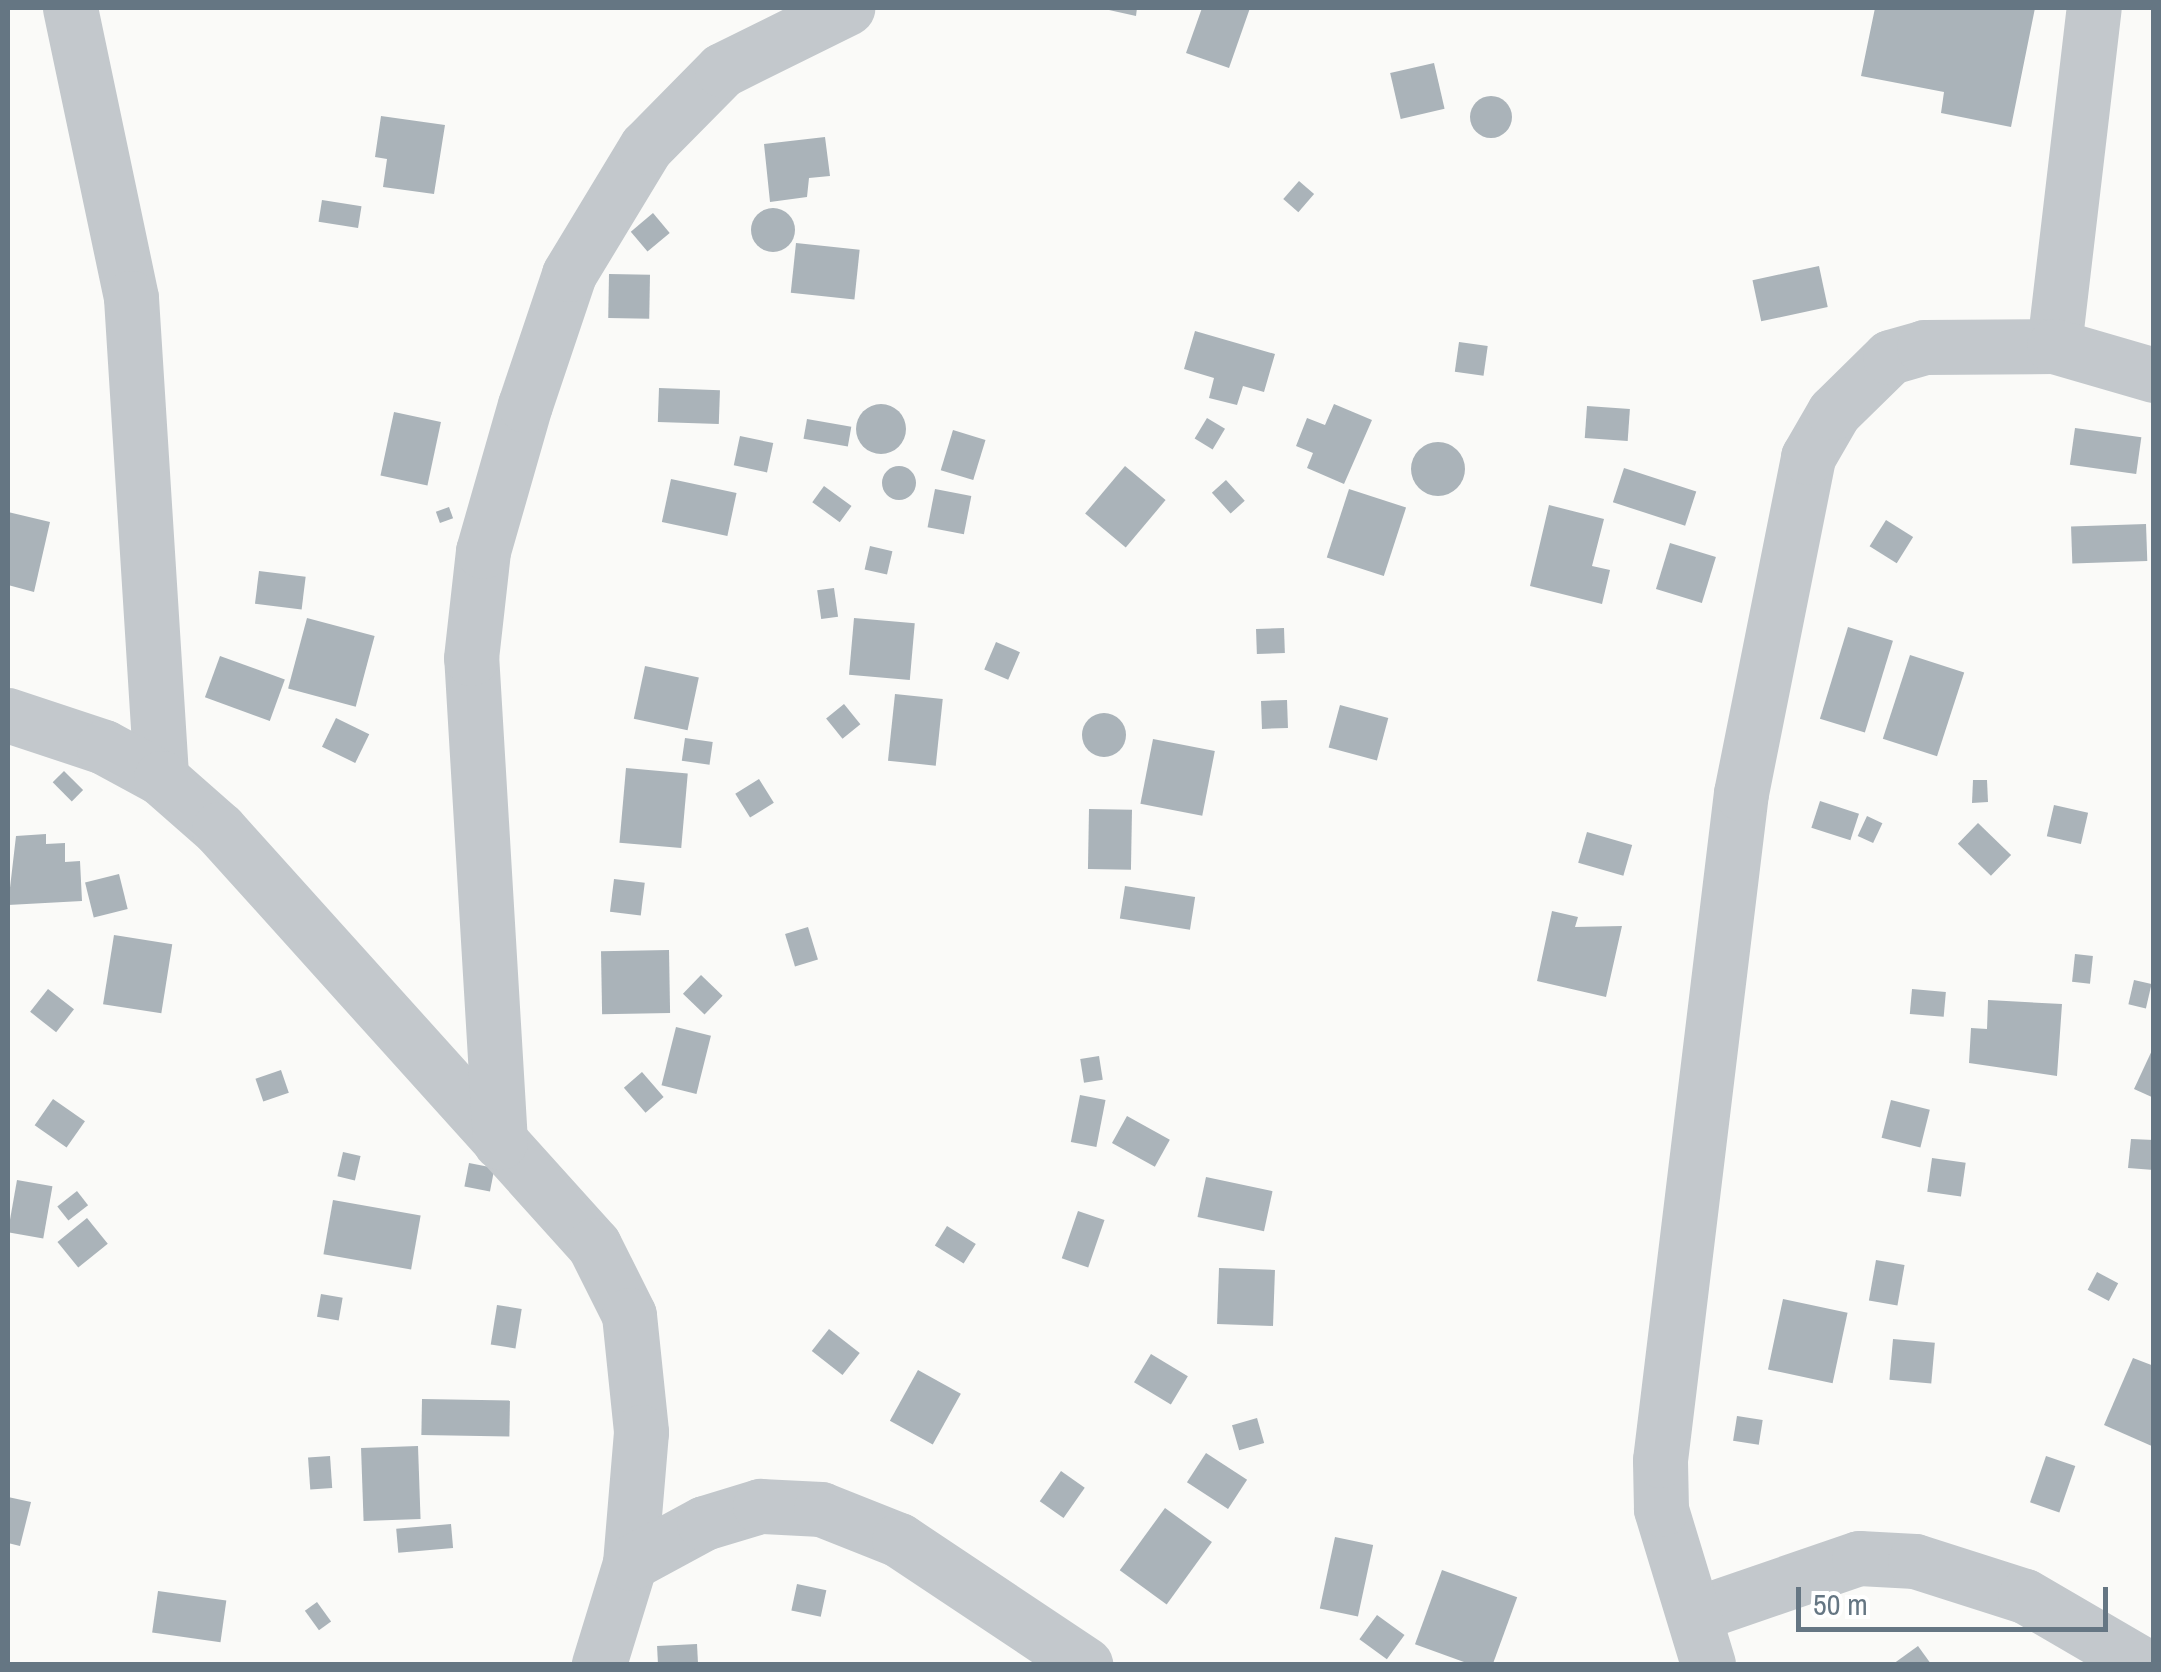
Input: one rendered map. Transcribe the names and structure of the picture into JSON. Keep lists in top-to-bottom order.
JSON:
{
  "scale_bar": "50 m"
}
